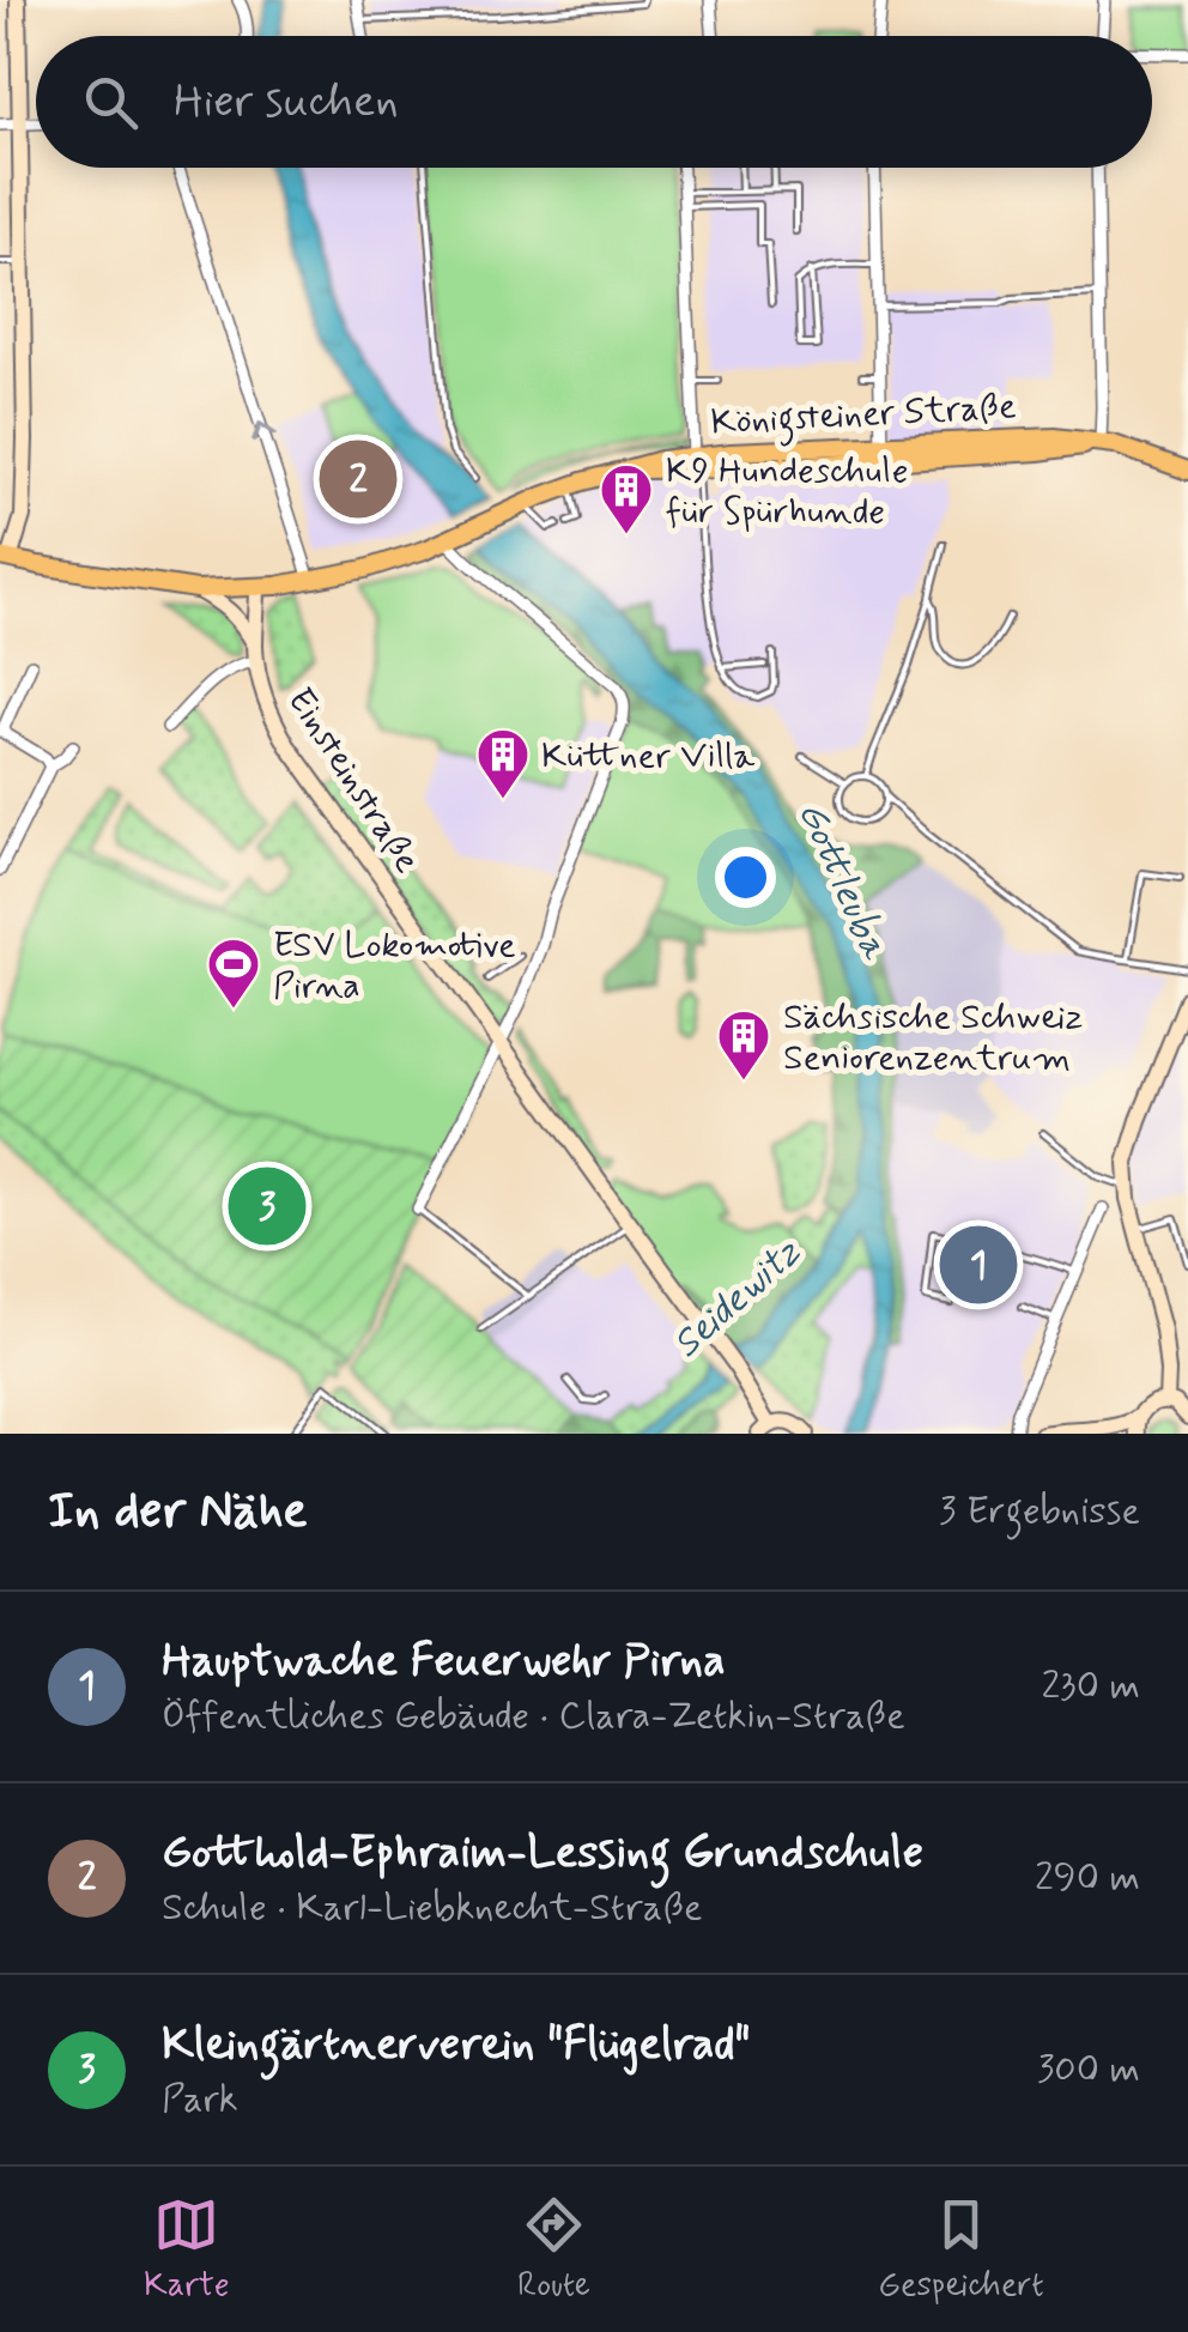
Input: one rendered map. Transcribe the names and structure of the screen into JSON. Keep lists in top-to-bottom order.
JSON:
{
  "streets": {
    "main road": ["Königsteiner Straße", "Einsteinstraße"]
  },
  "crossings": [
    ["Königsteiner Straße", "Einsteinstraße"]
  ],
  "water": ["Gottleuba", "Seidewitz"],
  "places": {
    "building": ["K9 Hundeschule für Spürhunde", "Küttner Villa", "Sächsische Schweiz Seniorenzentrum"],
    "sports": ["ESV Lokomotive Pirna"]
  },
  "page": {
    "search": "Hier suchen",
    "pins": ["2", "3", "1"],
    "heading": ["In der Nähe", "3 Ergebnisse"],
    "list": [
      {
        "mark": "1",
        "name": "Hauptwache Feuerwehr Pirna",
        "note": "Öffentliches Gebäude · Clara-Zetkin-Straße",
        "value": "230 m"
      },
      {
        "mark": "2",
        "name": "Gotthold-Ephraim-Lessing Grundschule",
        "note": "Schule · Karl-Liebknecht-Straße",
        "value": "290 m"
      },
      {
        "mark": "3",
        "name": "Kleingärtnerverein \"Flügelrad\"",
        "note": "Park",
        "value": "300 m"
      }
    ],
    "nav": ["Karte", "Route", "Gespeichert"]
  }
}
